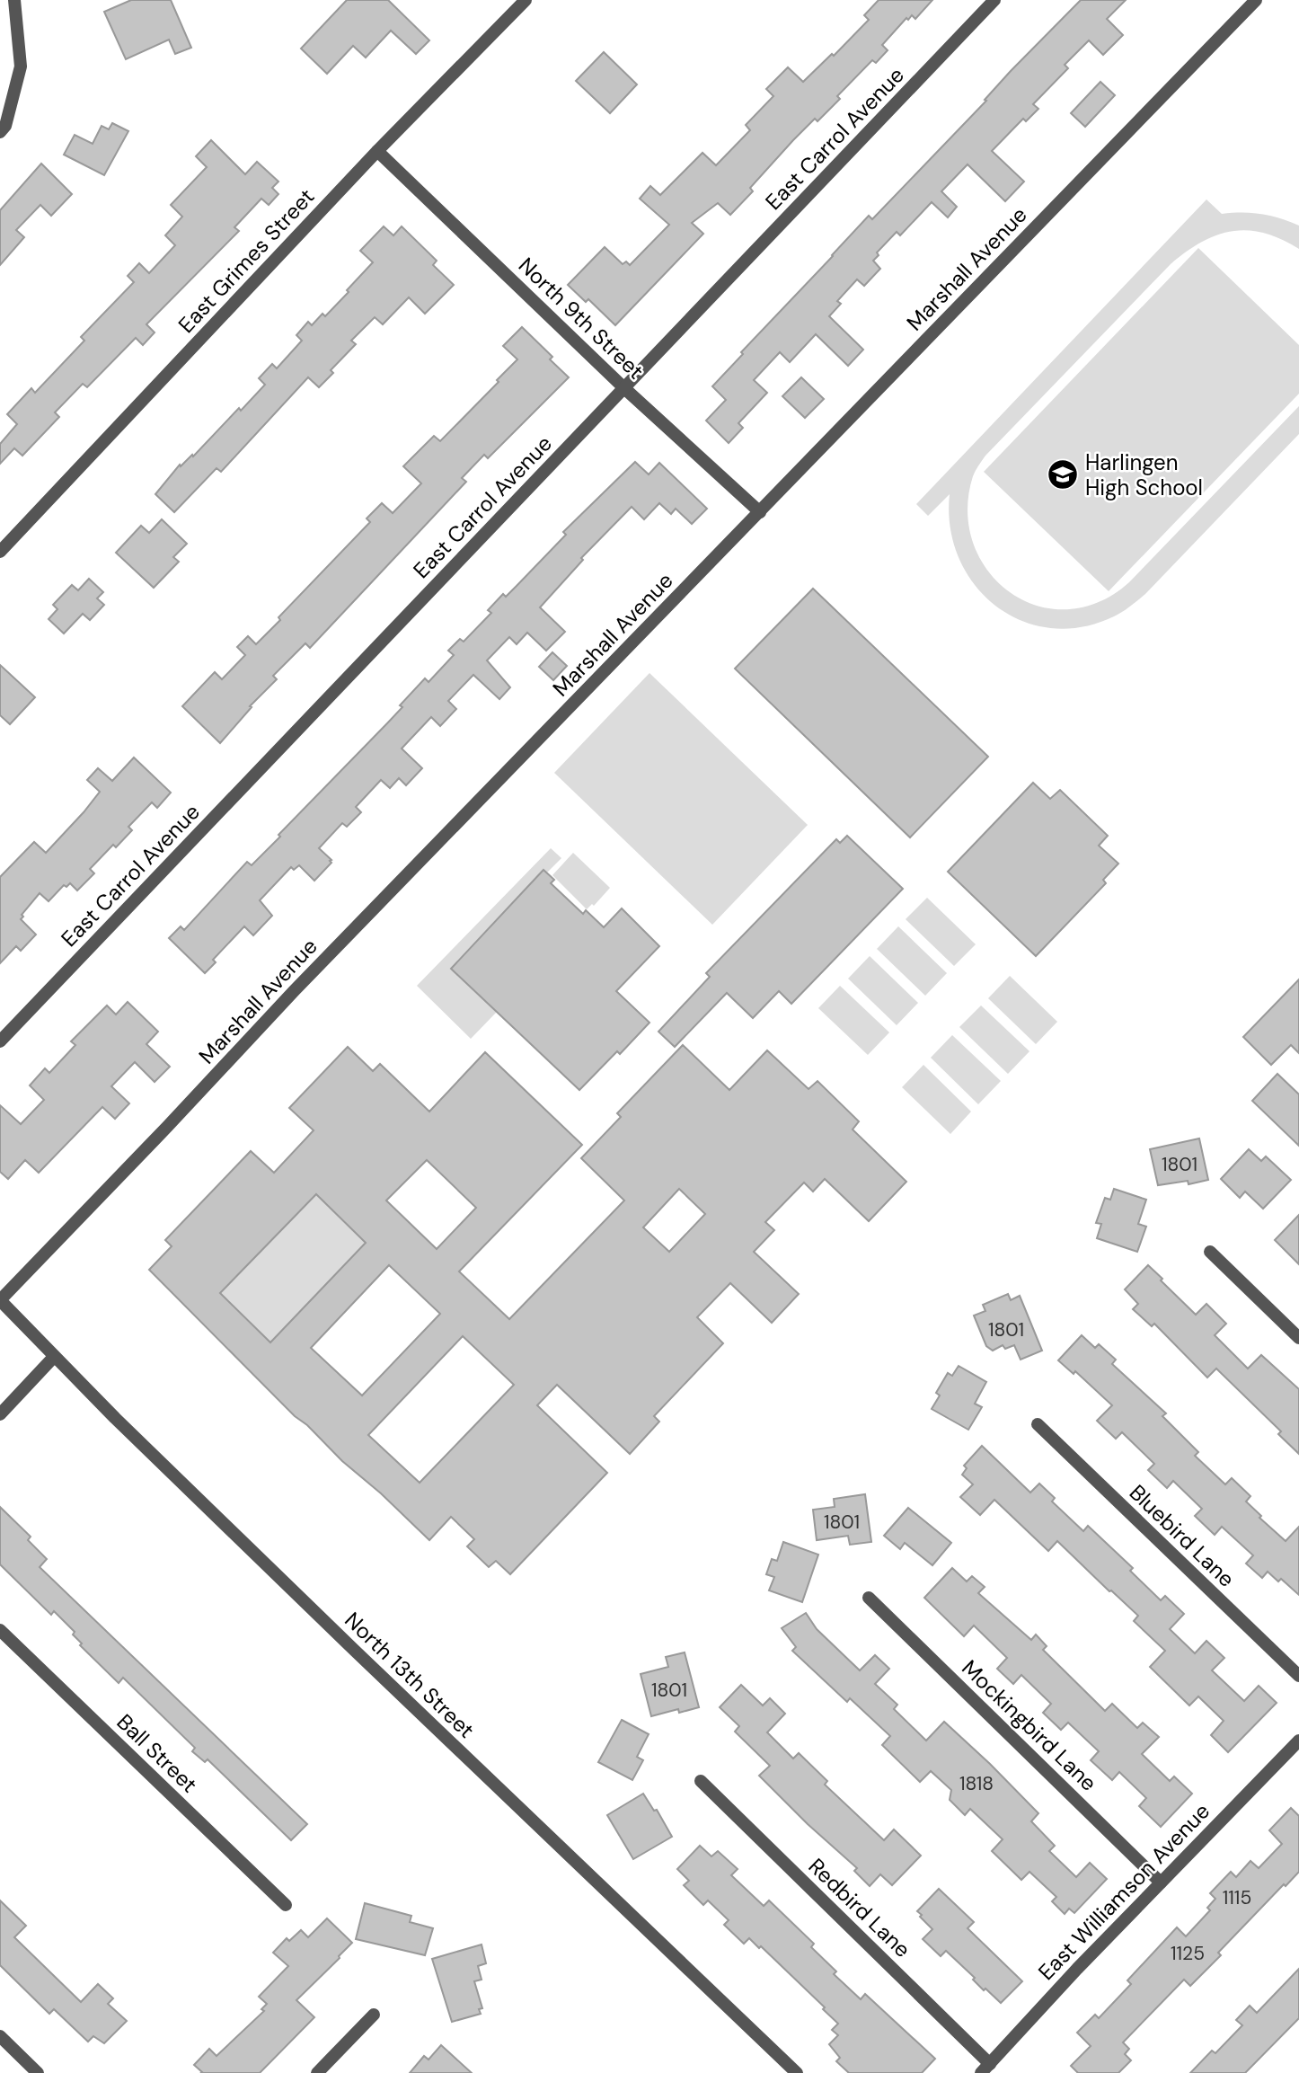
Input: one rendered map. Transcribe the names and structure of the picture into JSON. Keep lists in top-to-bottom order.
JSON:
{
  "streets": {
    "street": [
      "East Carrol Avenue",
      "East Grimes Street",
      "Marshall Avenue",
      "North 9th Street",
      "Bluebird Lane",
      "North 13th Street",
      "Mockingbird Lane",
      "Ball Street",
      "East Williamson Avenue",
      "Redbird Lane"
    ]
  },
  "crossings": [
    ["East Carrol Avenue", "North 9th Street"],
    ["East Grimes Street", "North 9th Street"],
    ["Marshall Avenue", "North 9th Street"],
    ["Marshall Avenue", "North 13th Street"],
    ["Mockingbird Lane", "East Williamson Avenue"],
    ["East Williamson Avenue", "Redbird Lane"]
  ],
  "places": {
    "school or university": ["Harlingen High School"]
  },
  "house_numbers": [
    "1801",
    "1801",
    "1801",
    "1801",
    "1818",
    "1115",
    "1125"
  ]
}
